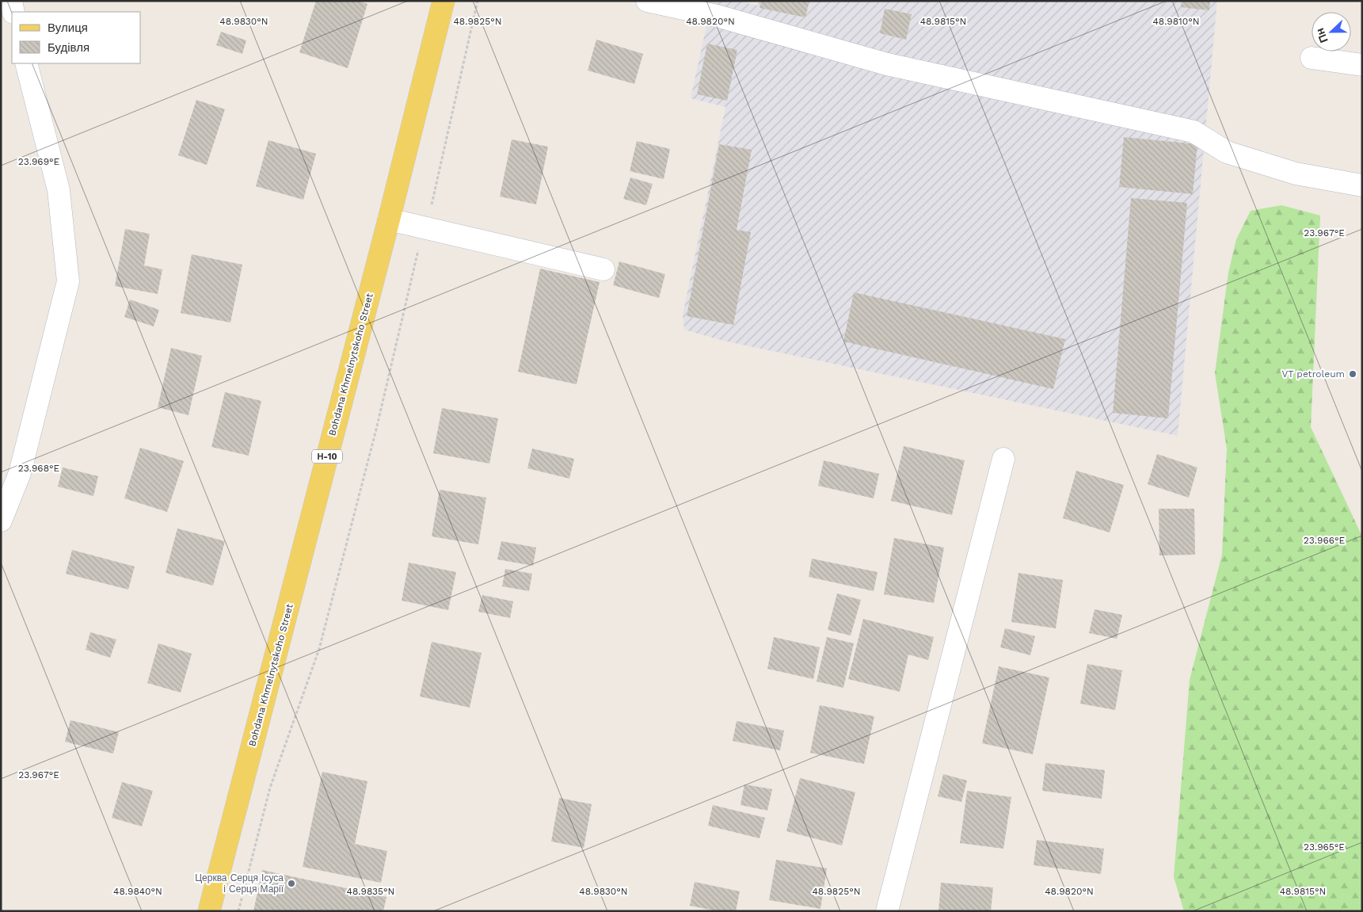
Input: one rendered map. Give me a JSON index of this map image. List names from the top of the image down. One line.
{"streets":{"main road":["Bohdana Khmelnytskoho Street","Н-10"]},"places":["VT petroleum","Церква Серця Ісуса і Серця Марії"],"legend":["Вулиця","Будівля"],"north":"left","coordinates":["48.9830°N","48.9825°N","48.9820°N","48.9815°N","48.9810°N","23.969°E","23.967°E","23.968°E","23.966°E","23.965°E","48.9840°N","48.9835°N"]}
